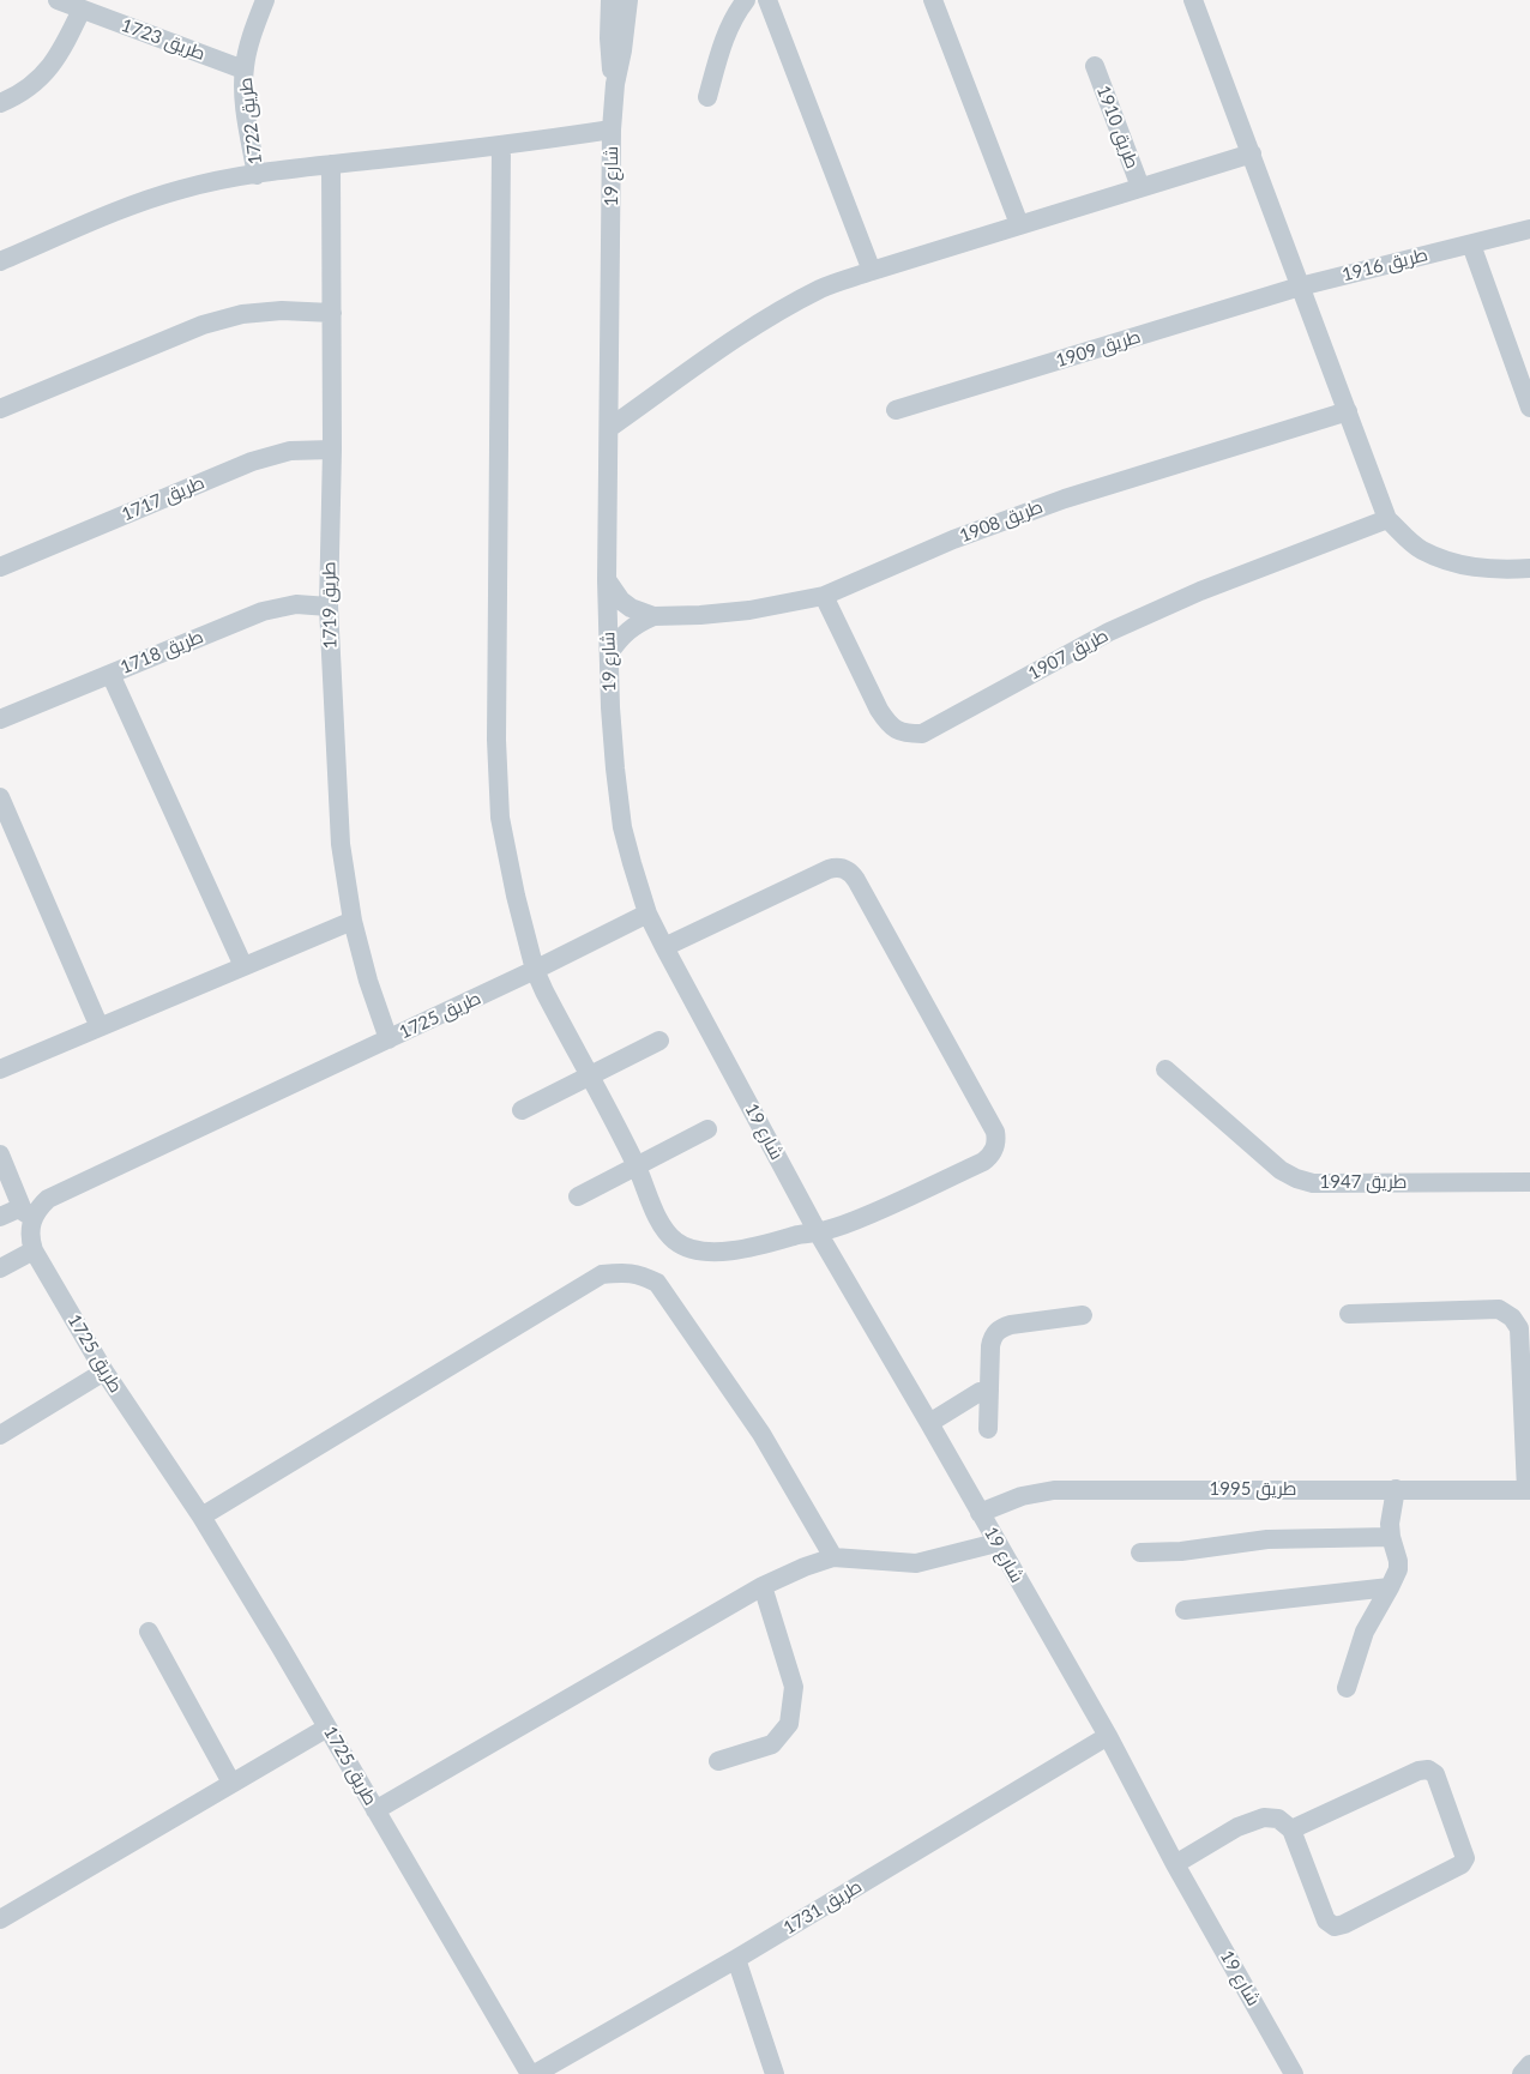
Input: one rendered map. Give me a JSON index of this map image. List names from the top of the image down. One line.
{"streets":{"street":["طريق 1723","طريق 1722","طريق 1910","شارع 19","طريق 1916","طريق 1909","طريق 1717","طريق 1908","طريق 1719","طريق 1718","طريق 1907","طريق 1725","طريق 1947","طريق 1995","طريق 1731"]},"crossings":[["طريق 1723","طريق 1722"],["شارع 19","طريق 1908"],["شارع 19","طريق 1725"],["شارع 19","طريق 1995"],["شارع 19","طريق 1731"],["طريق 1916","طريق 1909"],["طريق 1717","طريق 1719"],["طريق 1908","طريق 1907"],["طريق 1719","طريق 1718"],["طريق 1719","طريق 1725"],["طريق 1725","طريق 1731"]]}
